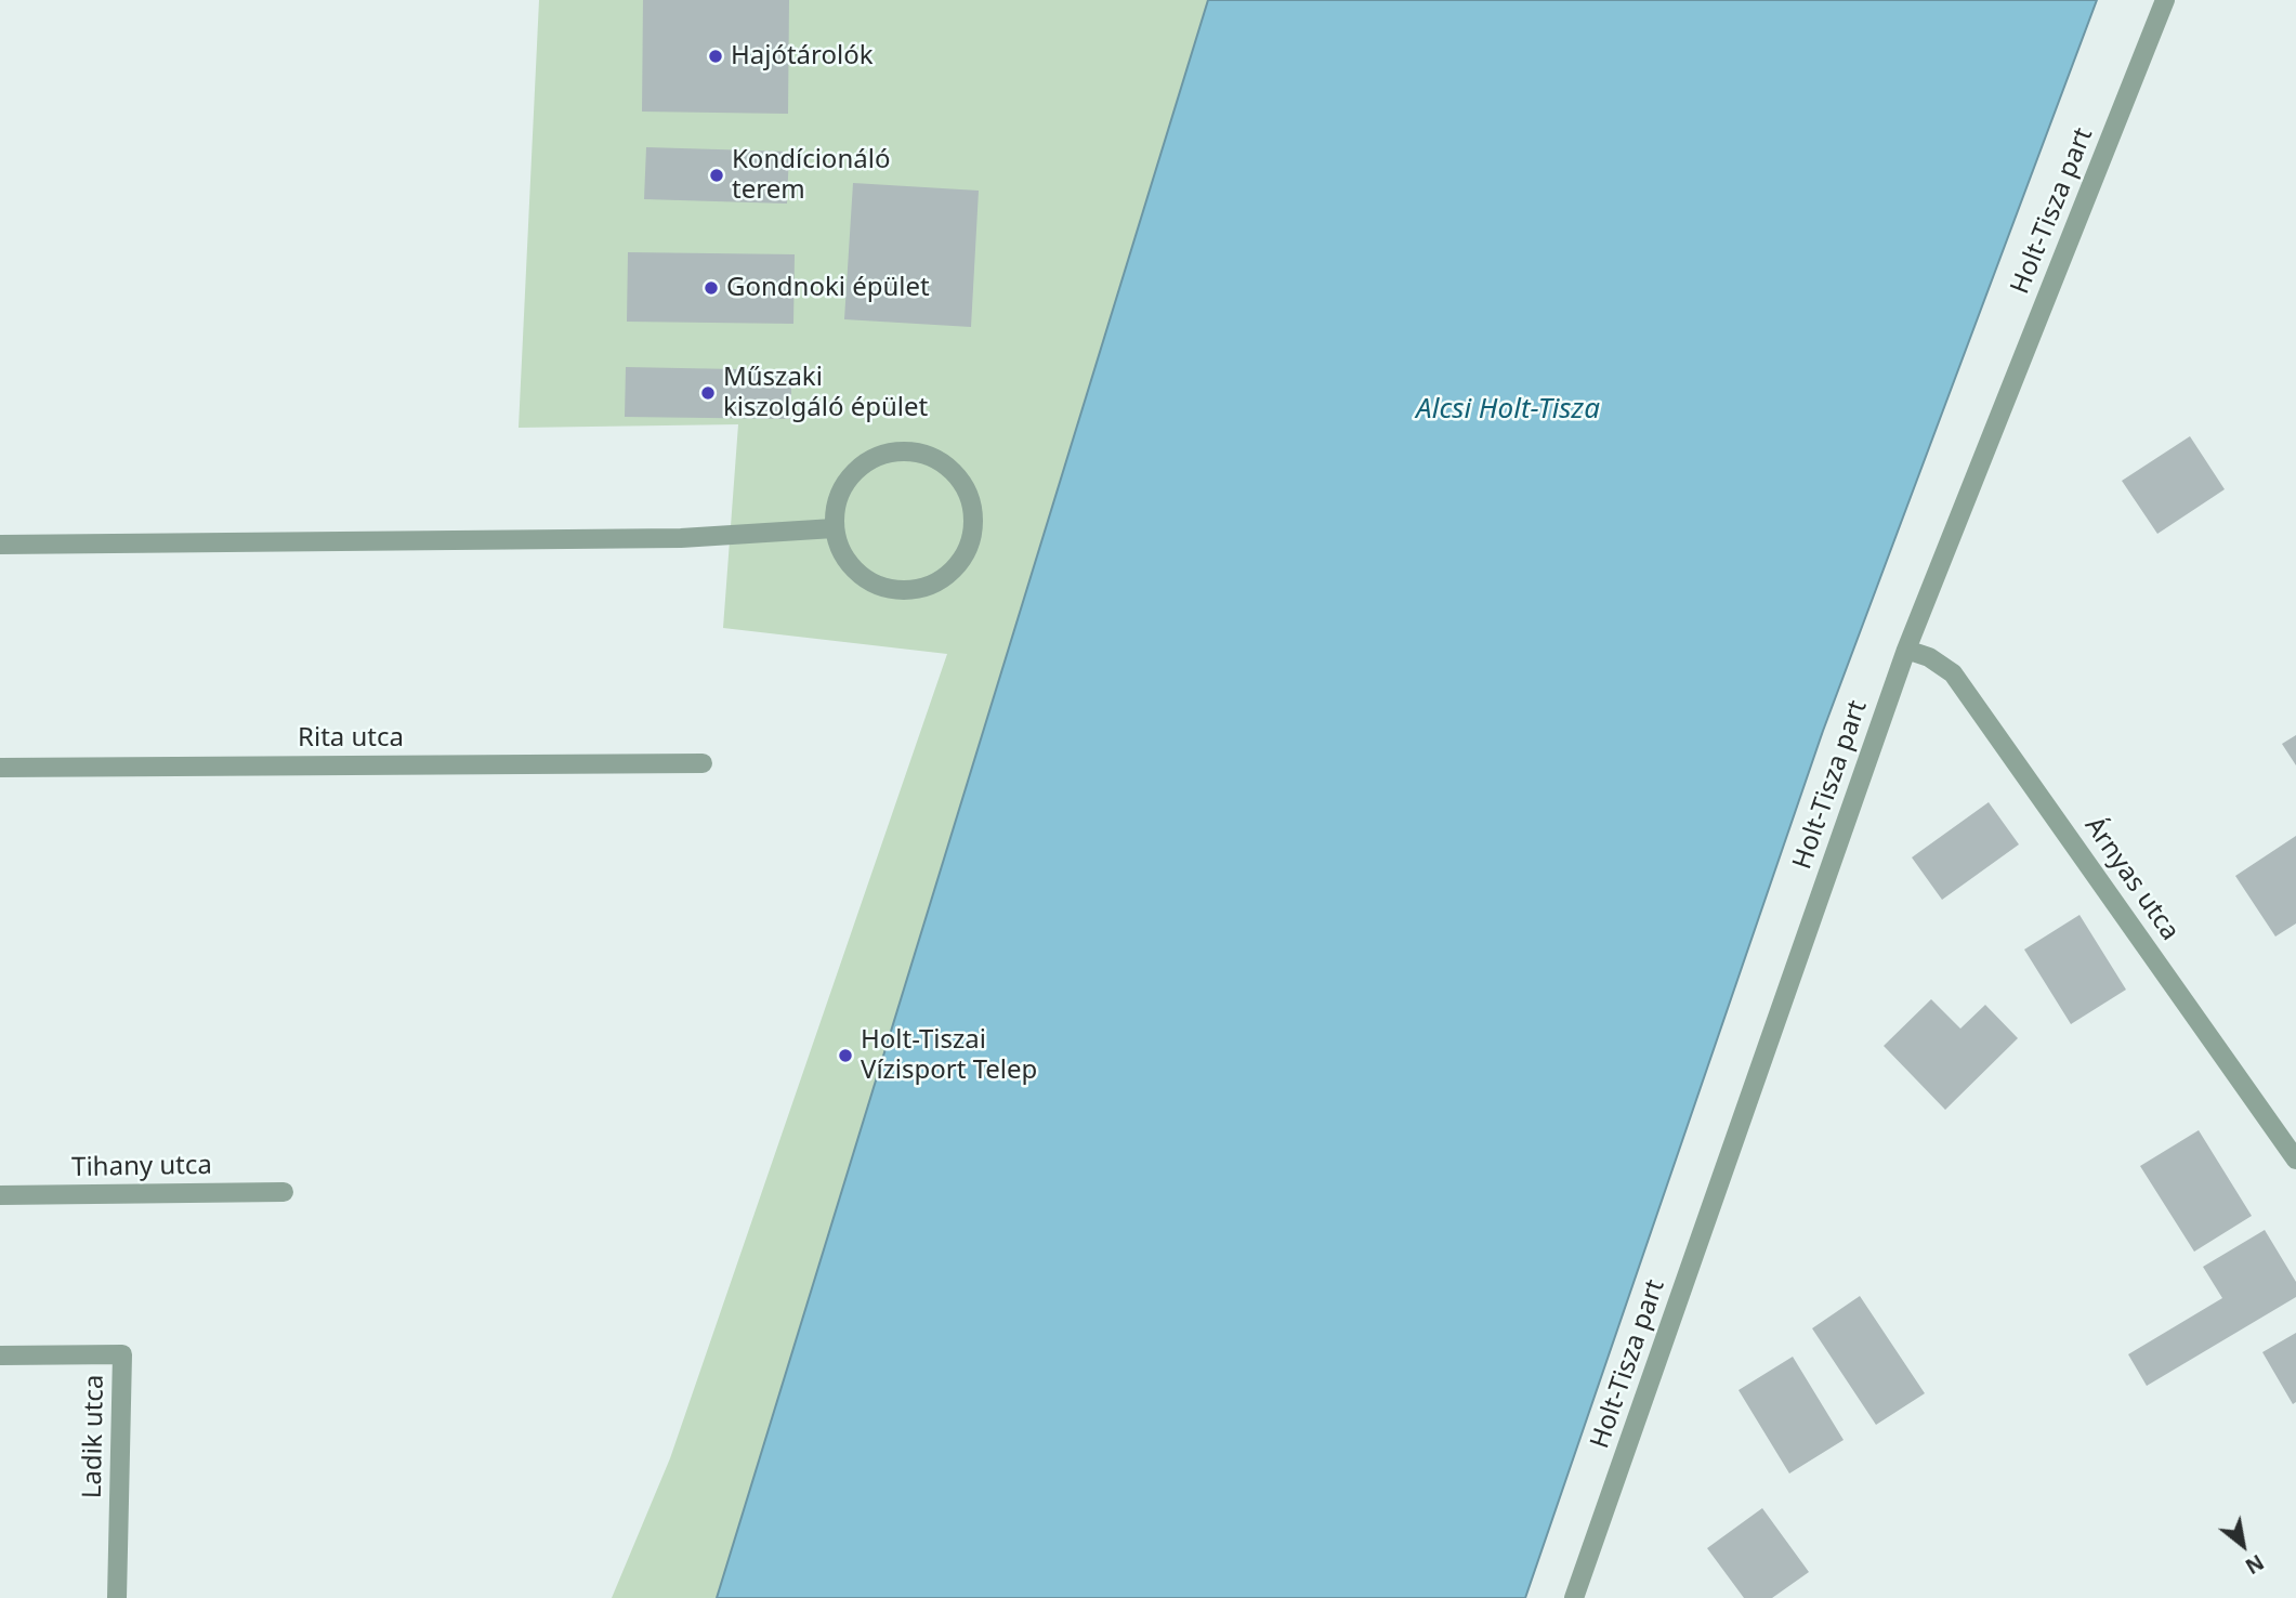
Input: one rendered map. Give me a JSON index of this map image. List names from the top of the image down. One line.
{"streets":{"street":["Holt-Tisza part","Rita utca","Árnyas utca","Tihany utca","Ladik utca"]},"crossings":[["Holt-Tisza part","Árnyas utca"]],"water":["Alcsi Holt-Tisza"],"places":["Hajótárolók","Kondícionáló terem","Gondnoki épület","Műszaki kiszolgáló épület","Holt-Tiszai Vízisport Telep"],"north":"bottom right"}
